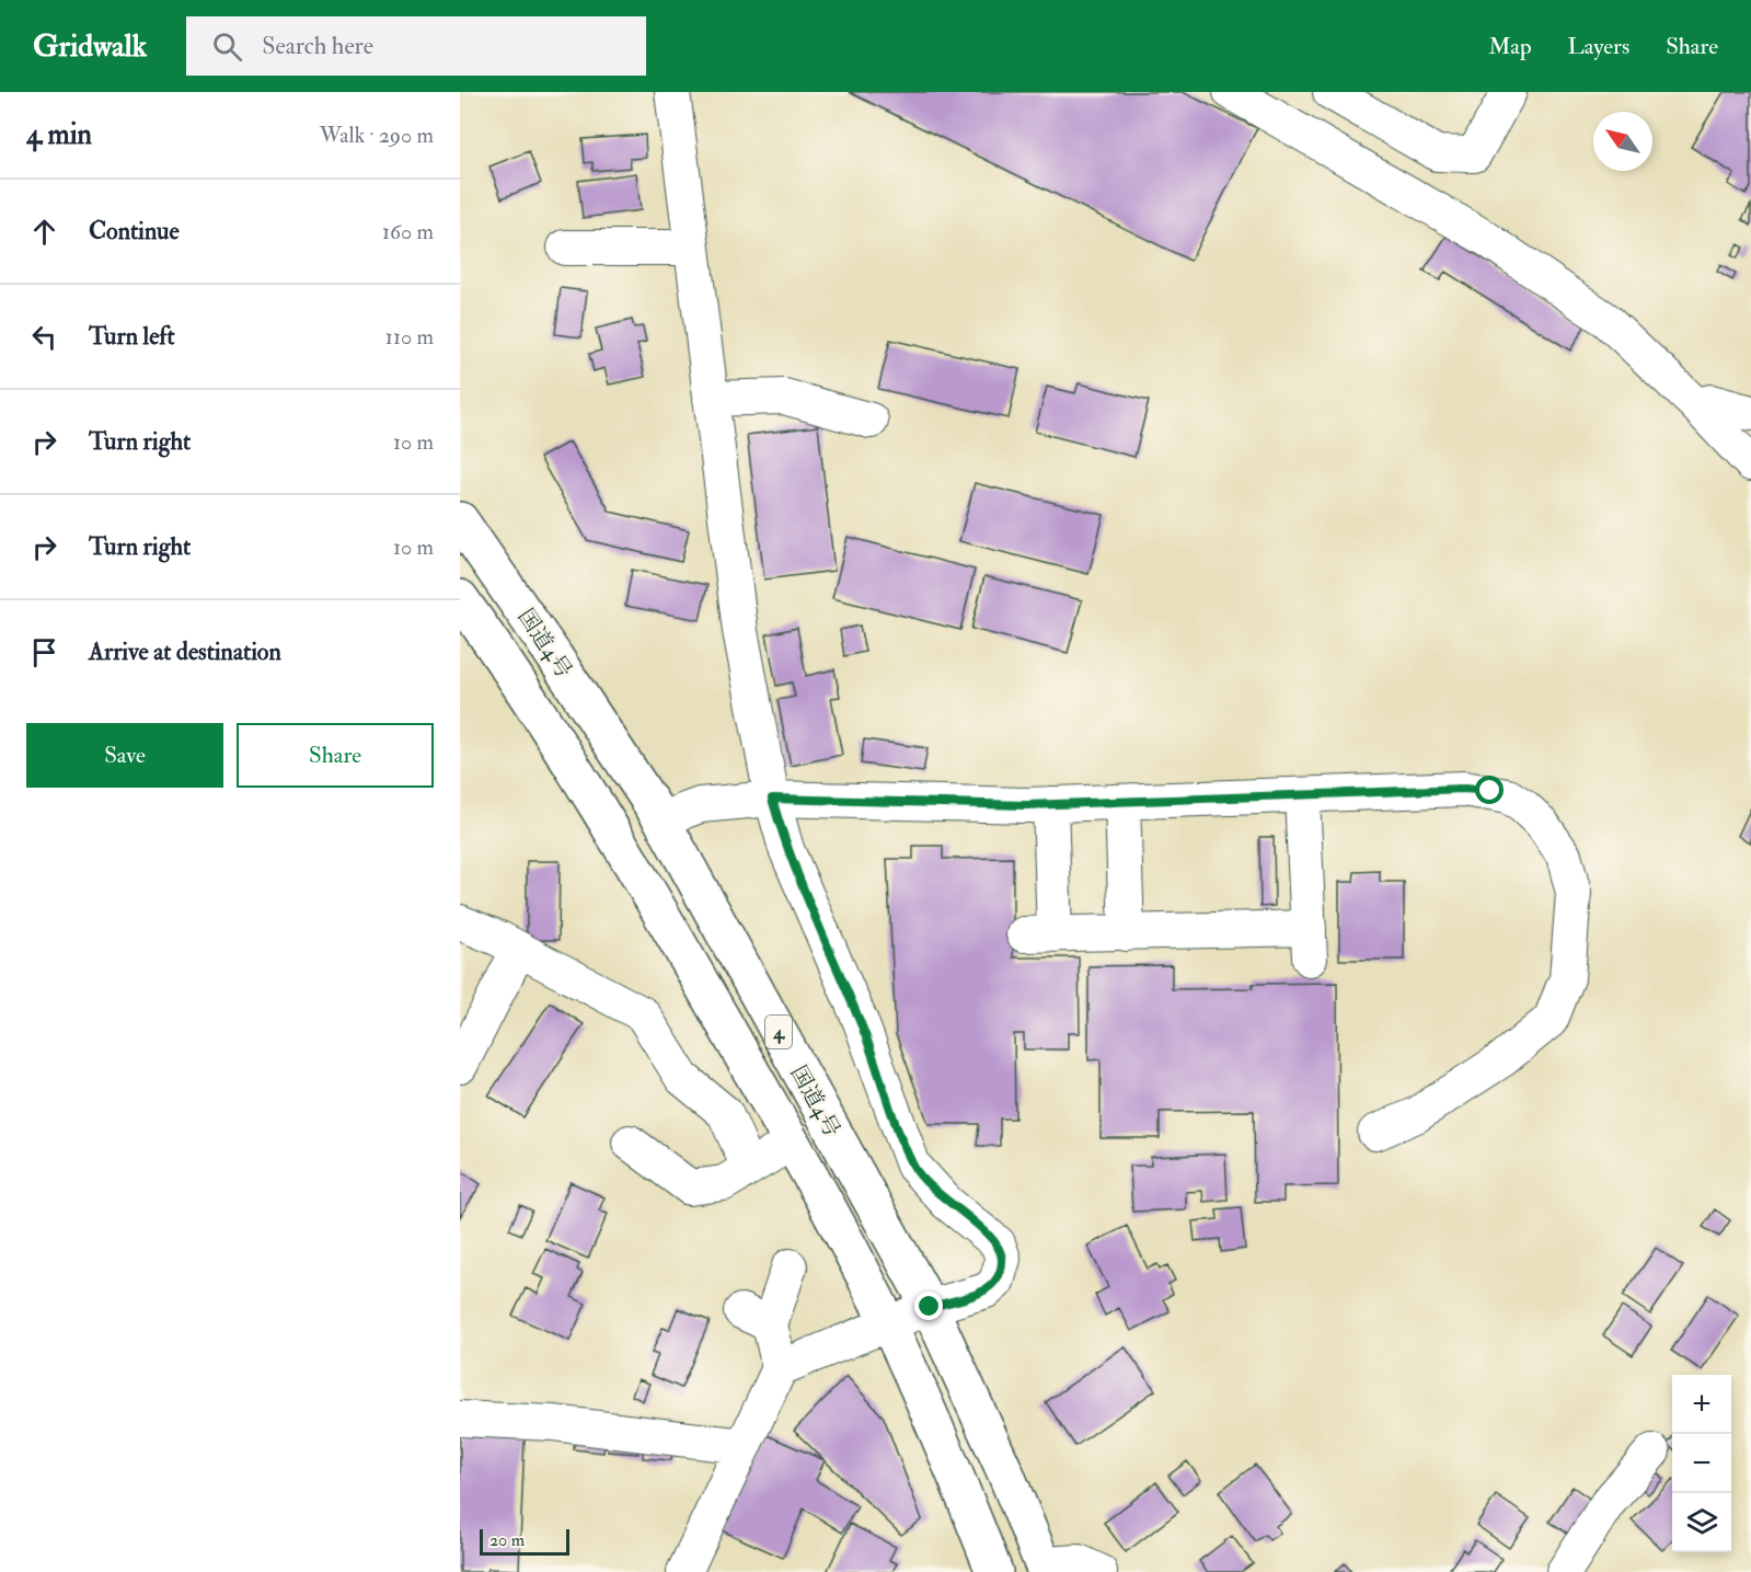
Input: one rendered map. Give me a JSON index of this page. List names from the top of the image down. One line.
{"streets":{"highway":["国道4号","4"]},"scale_bar":"20 m","north":"top left","page":{"header":"Gridwalk","search":"Search here","nav":["Map","Layers","Share"],"heading":["4 min","Walk · 290 m"],"list":[["Continue","160 m"],["Turn left","110 m"],["Turn right","10 m"],["Turn right","10 m"],"Arrive at destination"],"buttons":["Save","Share"],"map_buttons":["+","−"],"scale":"20 m"}}
